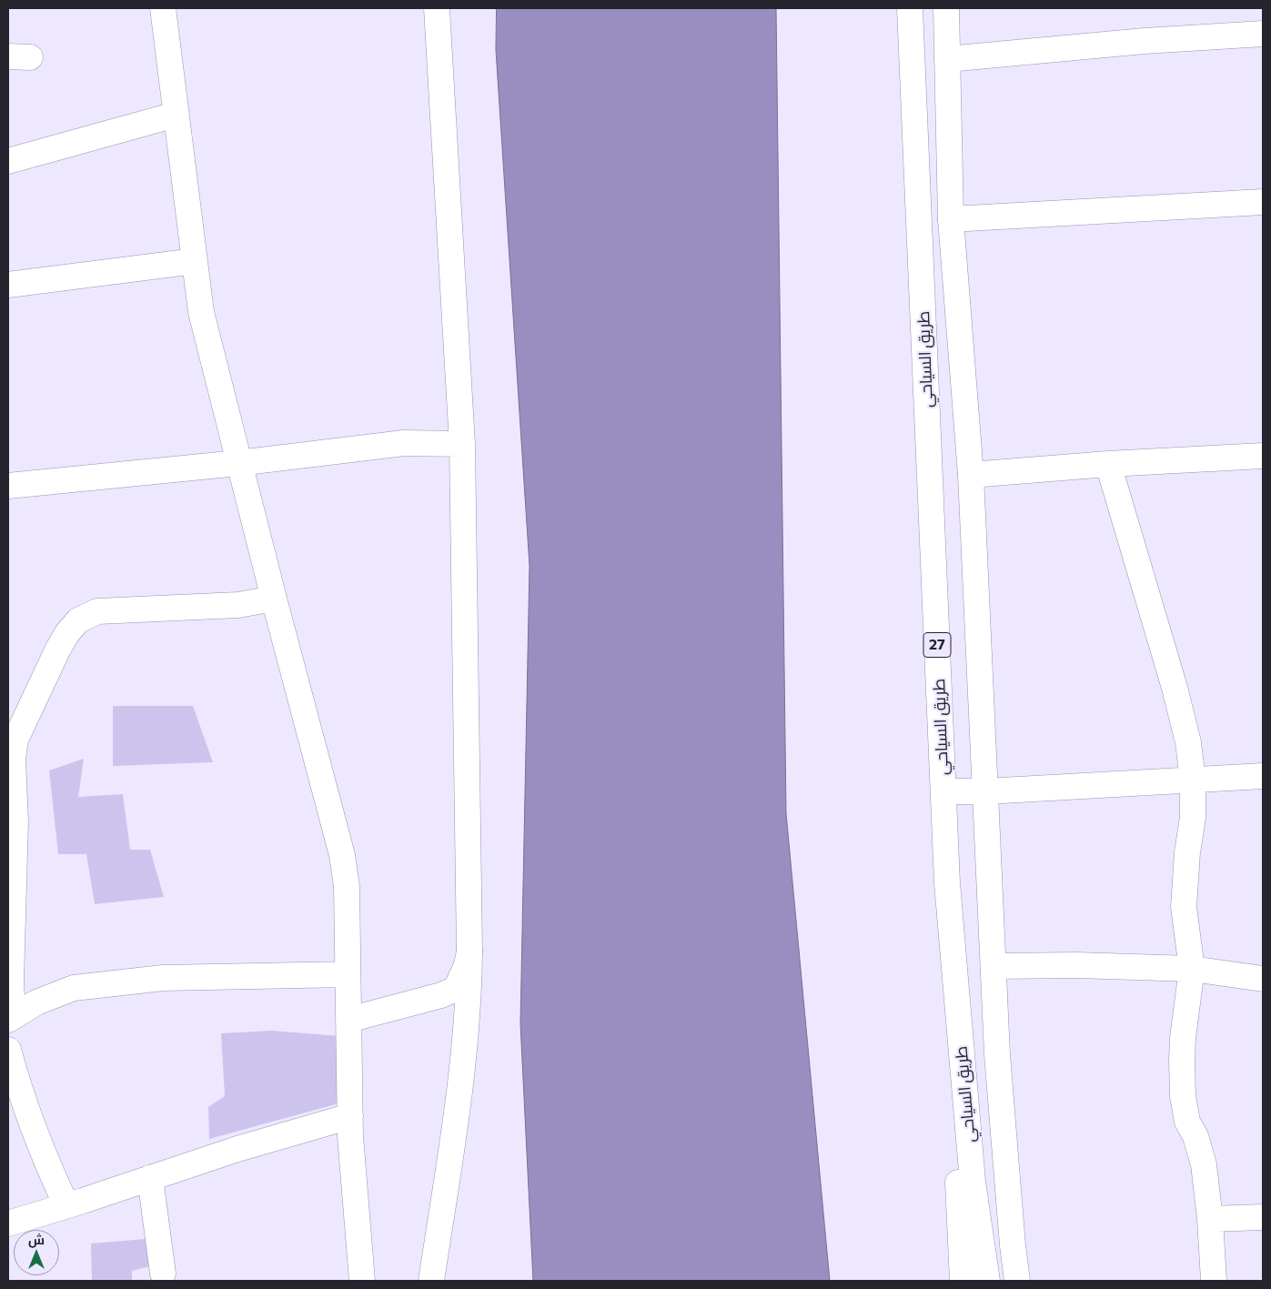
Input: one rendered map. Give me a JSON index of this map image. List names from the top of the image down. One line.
{"streets":{"street":["طريق السياحي","27"]},"north":"top"}
